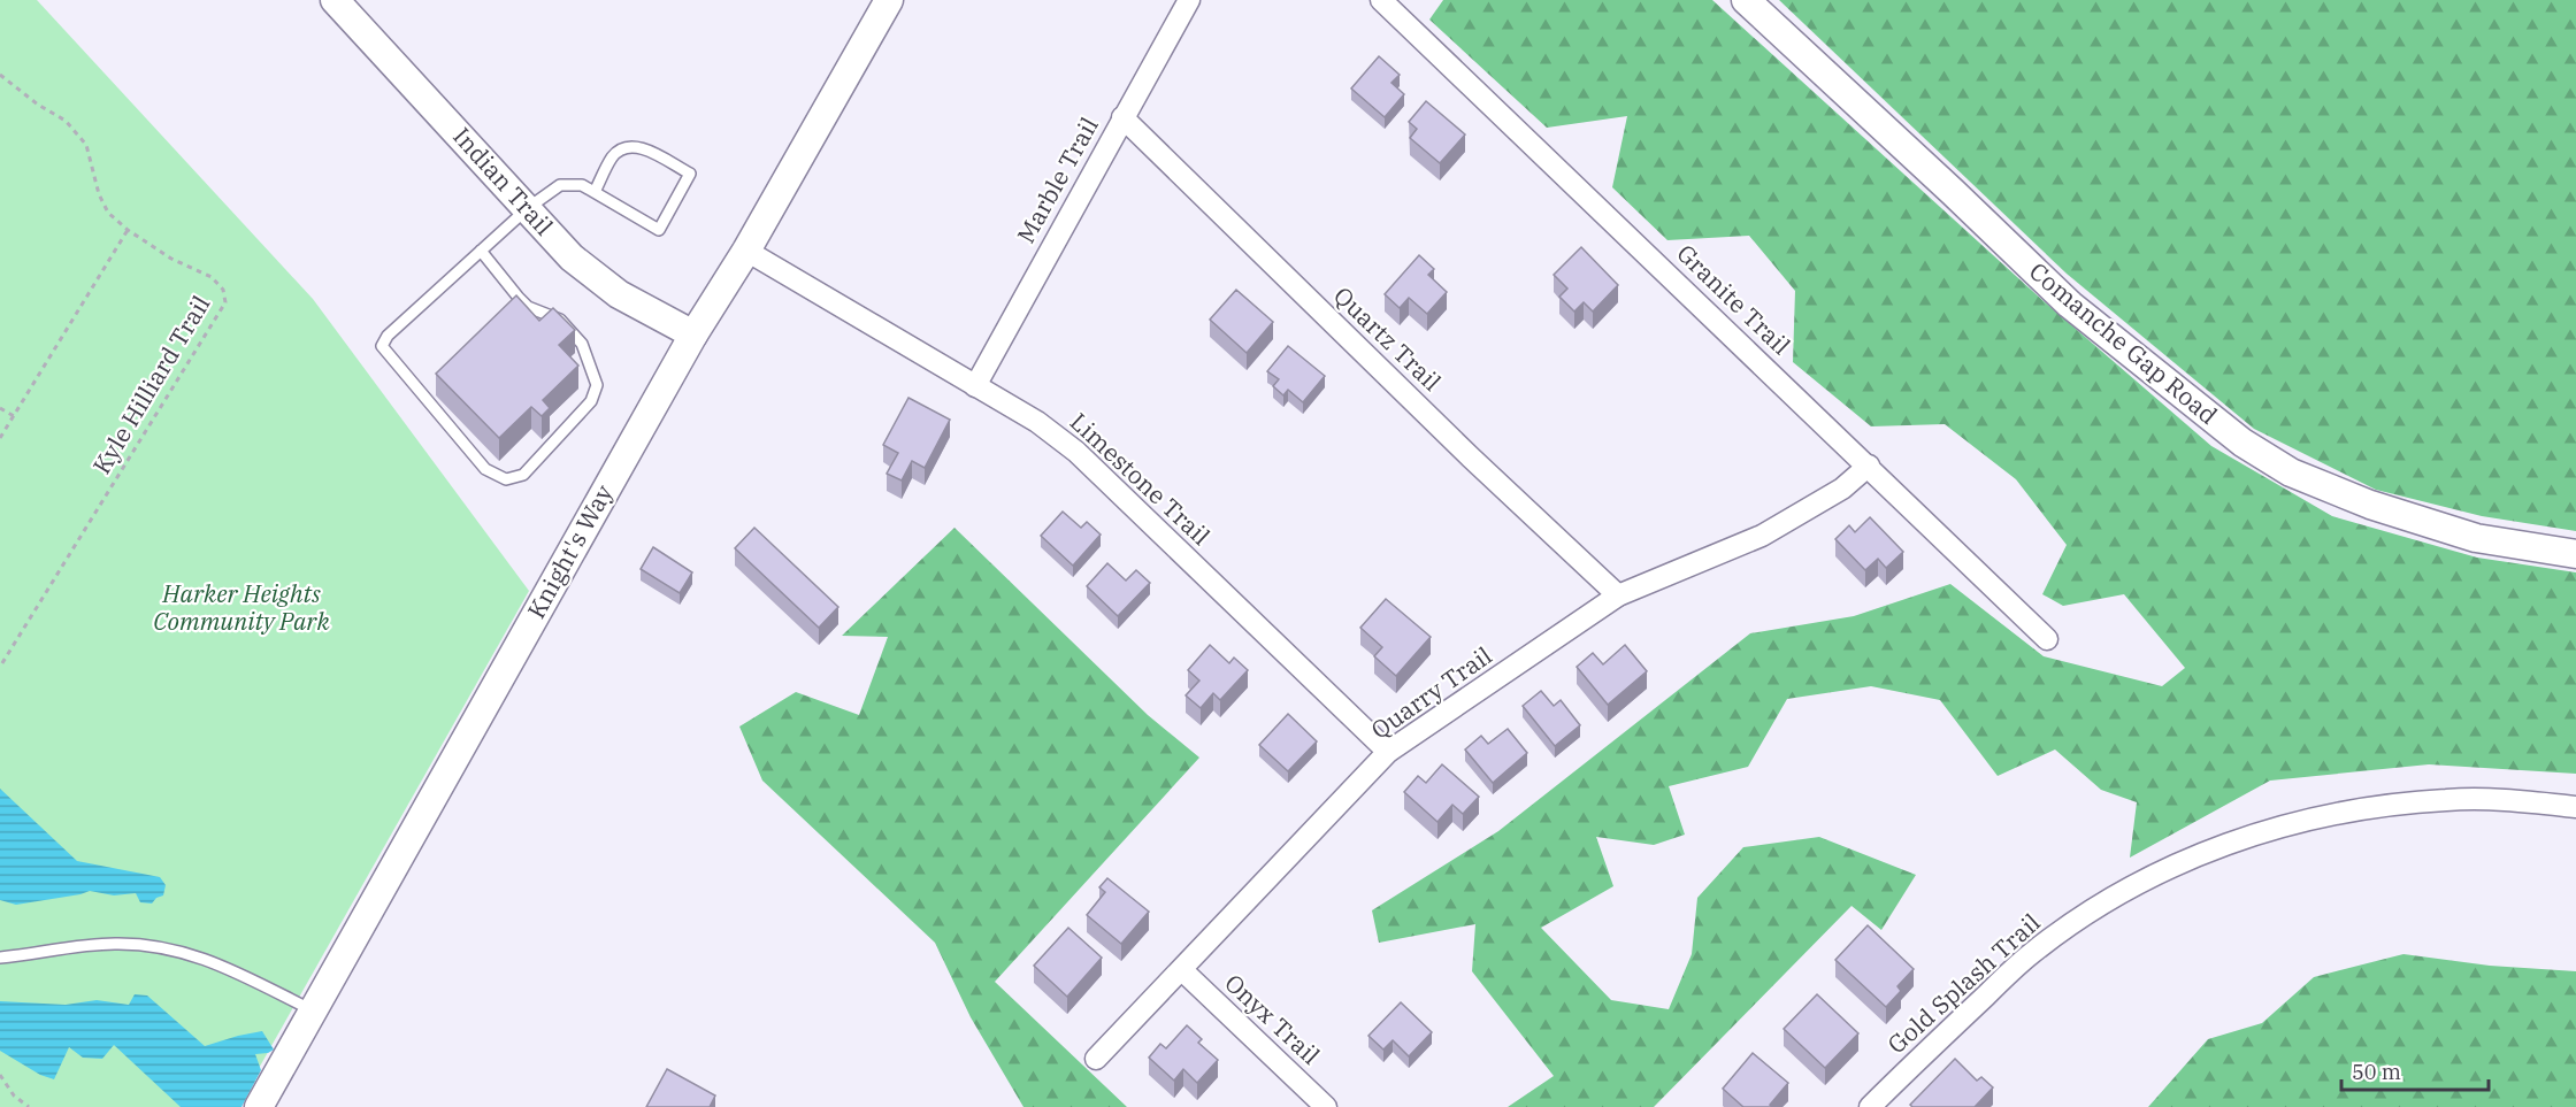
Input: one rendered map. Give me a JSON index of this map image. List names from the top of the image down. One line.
{"streets":{"street":["Marble Trail","Indian Trail","Granite Trail","Quartz Trail","Comanche Gap Road","Limestone Trail","Knight's Way","Quarry Trail","Gold Splash Trail","Onyx Trail"],"path":["Kyle Hilliard Trail"]},"crossings":[["Marble Trail","Quartz Trail"],["Marble Trail","Limestone Trail"],["Indian Trail","Knight's Way"],["Granite Trail","Quarry Trail"],["Quartz Trail","Quarry Trail"],["Limestone Trail","Knight's Way"],["Limestone Trail","Quarry Trail"],["Quarry Trail","Onyx Trail"]],"parks":["Harker Heights Community Park"],"scale_bar":"50 m"}
